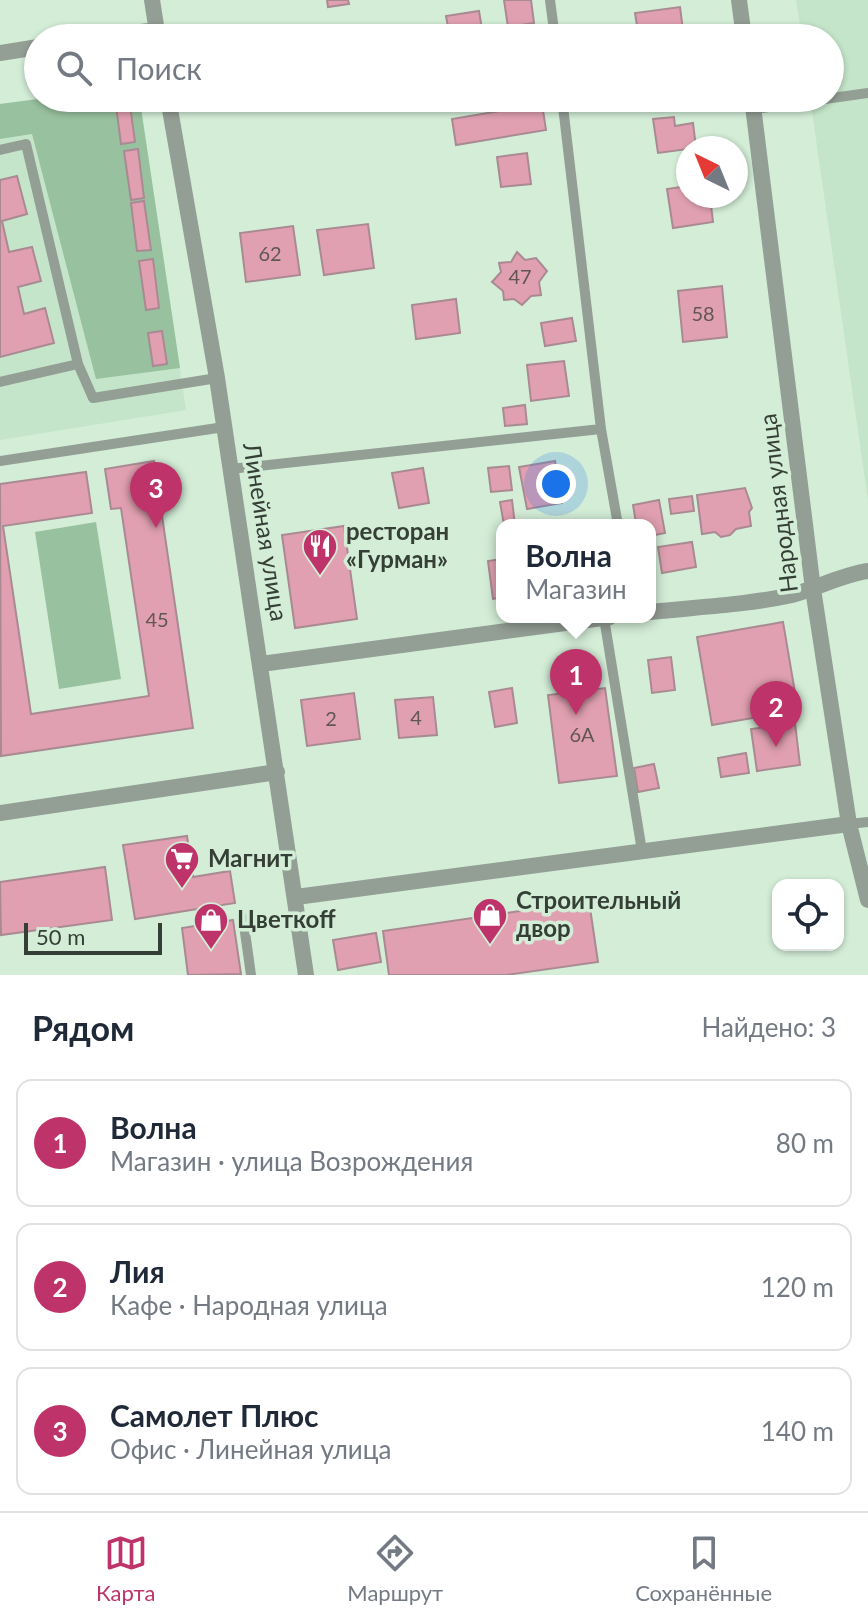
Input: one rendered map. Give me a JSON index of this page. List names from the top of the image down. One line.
{"streets":{"street":["Народная улица","Линейная улица"]},"places":{"restaurant":["ресторан «Гурман»"],"supermarket":["Магнит"],"shop":["Строительный двор","Цветкоff"]},"house_numbers":["62","47","58","45","4","2","6А"],"scale_bar":"50 m","north":"top left","page":{"search":"Поиск","pins":["3","1","2"],"popup":["Волна","Магазин"],"scale":"50 m","heading":["Рядом","Найдено: 3"],"list":[{"mark":"1","name":"Волна","note":"Магазин · улица Возрождения","value":"80 m"},{"mark":"2","name":"Лия","note":"Кафе · Народная улица","value":"120 m"},{"mark":"3","name":"Самолет Плюс","note":"Офис · Линейная улица","value":"140 m"}],"nav":["Карта","Маршрут","Сохранённые"]}}
